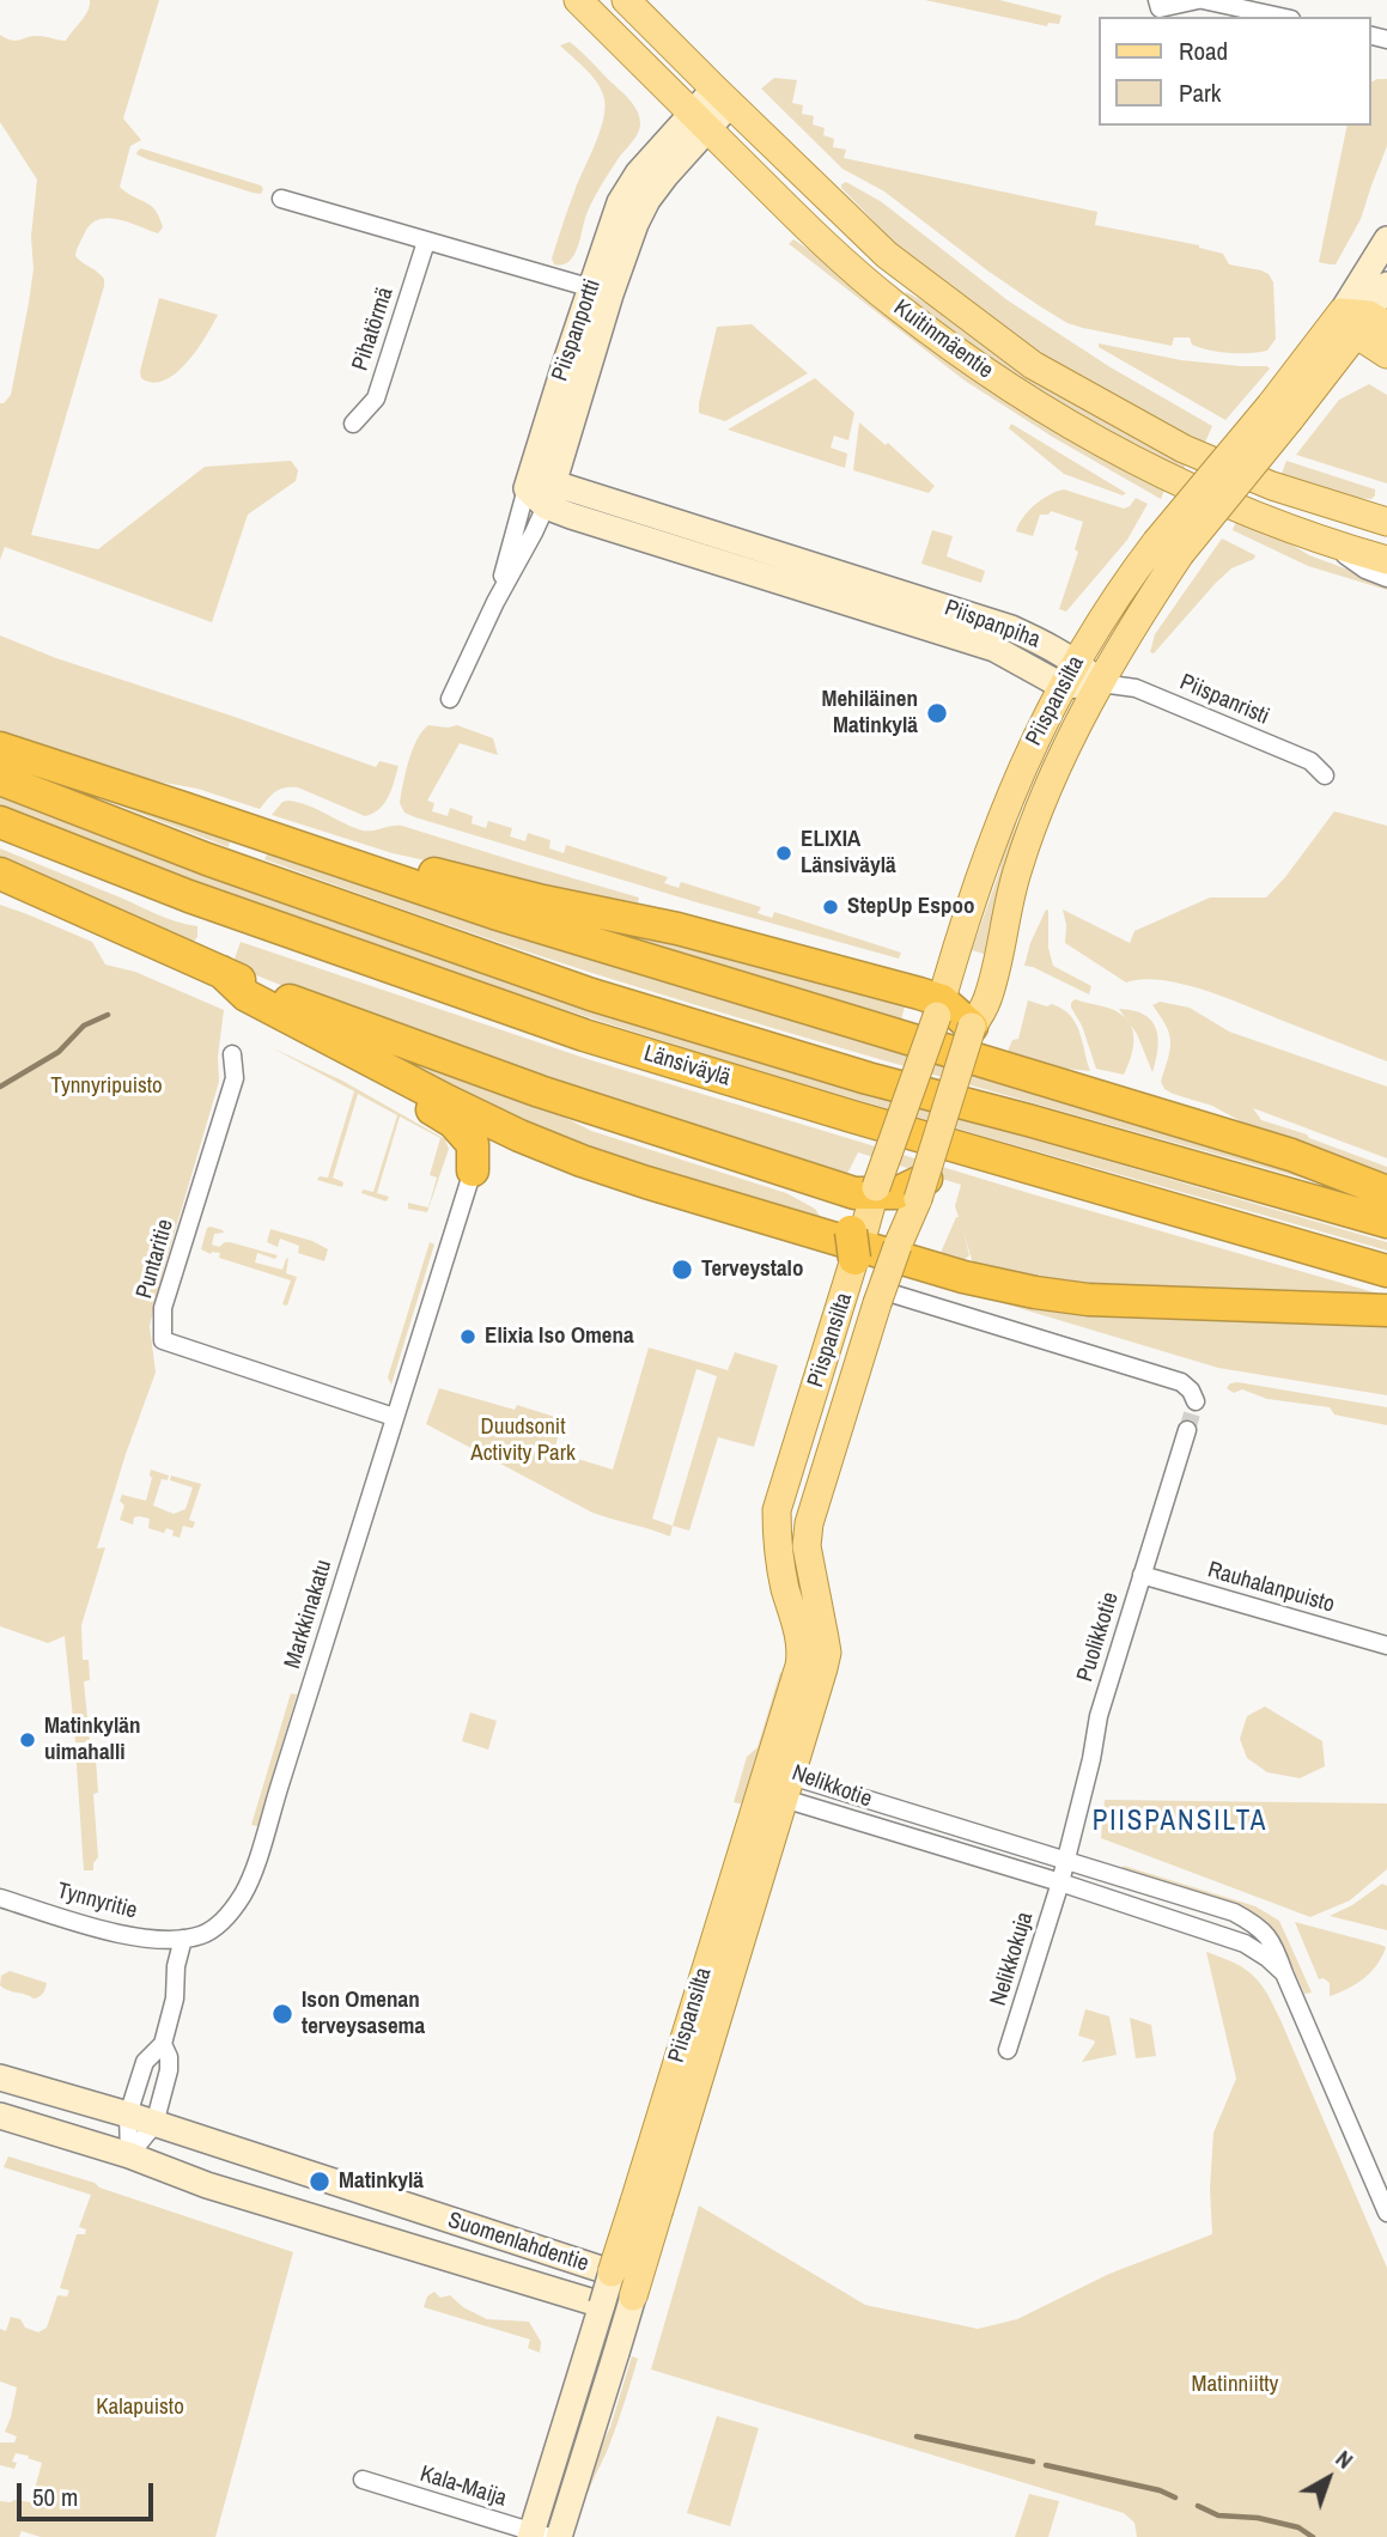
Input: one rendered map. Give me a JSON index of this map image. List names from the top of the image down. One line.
{"streets":{"highway":["Länsiväylä"],"main road":["Piispanportti","Kuitinmäentie","Piispanpiha","Piispansilta","Suomenlahdentie"],"street":["Pihatörmä","Piispanristi","Puntaritie","Rauhalanpuisto","Markkinakatu","Puolikkotie","Nelikkotie","Tynnyritie","Nelikkokuja","Kala-Maija"]},"crossings":[["Piispanportti","Kuitinmäentie"],["Piispanportti","Piispanpiha"],["Piispanpiha","Piispanristi"],["Piispanpiha","Piispansilta"],["Piispanristi","Piispansilta"],["Piispansilta","Nelikkotie"],["Piispansilta","Suomenlahdentie"],["Piispansilta","Kala-Maija"],["Puntaritie","Markkinakatu"],["Rauhalanpuisto","Puolikkotie"],["Markkinakatu","Tynnyritie"],["Puolikkotie","Nelikkotie"],["Puolikkotie","Nelikkokuja"],["Nelikkotie","Nelikkokuja"]],"districts":["PIISPANSILTA"],"parks":["Tynnyripuisto","Duudsonit Activity Park","Matinniitty","Kalapuisto"],"places":["Mehiläinen Matinkylä","ELIXIA Länsiväylä","StepUp Espoo","Terveystalo","Elixia Iso Omena","Matinkylän uimahalli","Ison Omenan terveysasema","Matinkylä"],"legend":["Road","Park"],"scale_bar":"50 m","north":"top right"}
